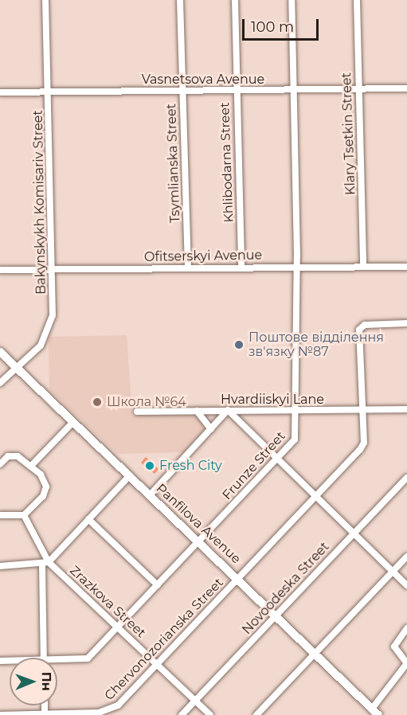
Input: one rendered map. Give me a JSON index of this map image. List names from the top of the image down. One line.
{"streets":{"main road":["Panfilova Avenue"],"street":["Vasnetsova Avenue","Klary Tsetkin Street","Khlibodarna Street","Tsymlianska Street","Bakynskykh Komisariv Street","Ofitserskyi Avenue","Hvardiiskyi Lane","Frunze Street","Novoodeska Street","Zrazkova Street","Chervonozorianska Street"]},"crossings":[["Vasnetsova Avenue","Klary Tsetkin Street"],["Vasnetsova Avenue","Khlibodarna Street"],["Vasnetsova Avenue","Tsymlianska Street"],["Vasnetsova Avenue","Bakynskykh Komisariv Street"],["Vasnetsova Avenue","Frunze Street"],["Klary Tsetkin Street","Ofitserskyi Avenue"],["Khlibodarna Street","Ofitserskyi Avenue"],["Tsymlianska Street","Ofitserskyi Avenue"],["Bakynskykh Komisariv Street","Ofitserskyi Avenue"],["Bakynskykh Komisariv Street","Panfilova Avenue"],["Ofitserskyi Avenue","Frunze Street"],["Hvardiiskyi Lane","Frunze Street"],["Hvardiiskyi Lane","Chervonozorianska Street"],["Frunze Street","Panfilova Avenue"],["Frunze Street","Zrazkova Street"],["Panfilova Avenue","Novoodeska Street"],["Panfilova Avenue","Chervonozorianska Street"],["Novoodeska Street","Zrazkova Street"],["Zrazkova Street","Chervonozorianska Street"]],"places":["Поштове відділення зв'язку №87","Школа №64","Fresh City"],"scale_bar":"100 m","north":"right"}
